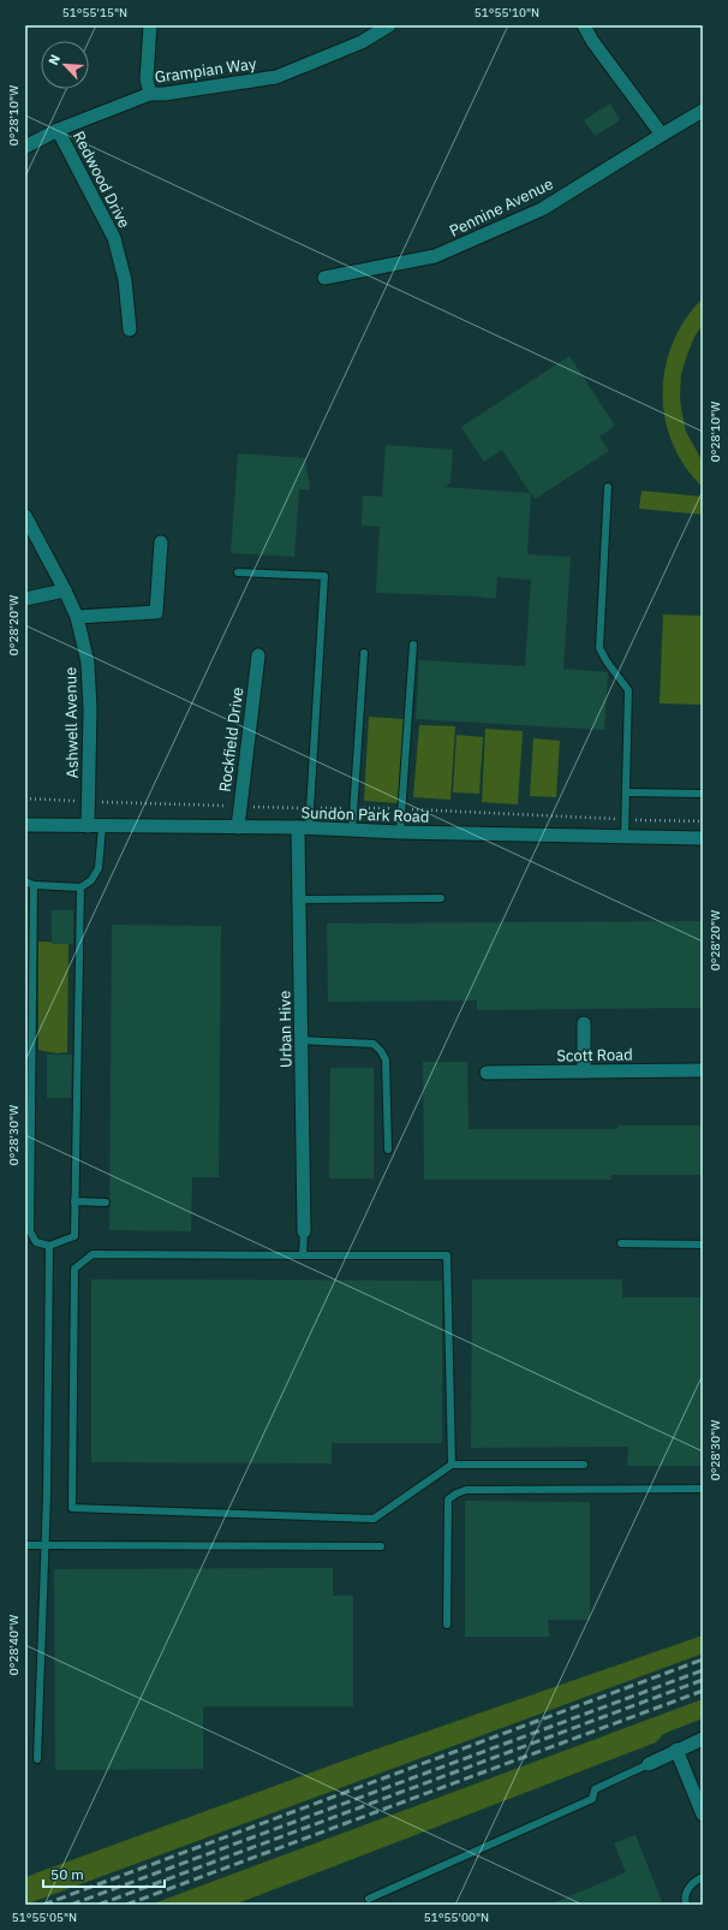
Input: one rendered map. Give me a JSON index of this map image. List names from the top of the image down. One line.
{"streets":{"street":["Grampian Way","Redwood Drive","Pennine Avenue","Ashwell Avenue","Rockfield Drive","Sundon Park Road","Urban Hive","Scott Road"]},"crossings":[["Grampian Way","Redwood Drive"],["Ashwell Avenue","Sundon Park Road"],["Rockfield Drive","Sundon Park Road"],["Sundon Park Road","Urban Hive"]],"scale_bar":"50 m","north":"top left","coordinates":["51°55'15\"N","51°55'10\"N","0°28'10\"W","0°28'20\"W","0°28'30\"W","0°28'40\"W","51°55'05\"N","51°55'00\"N"]}
